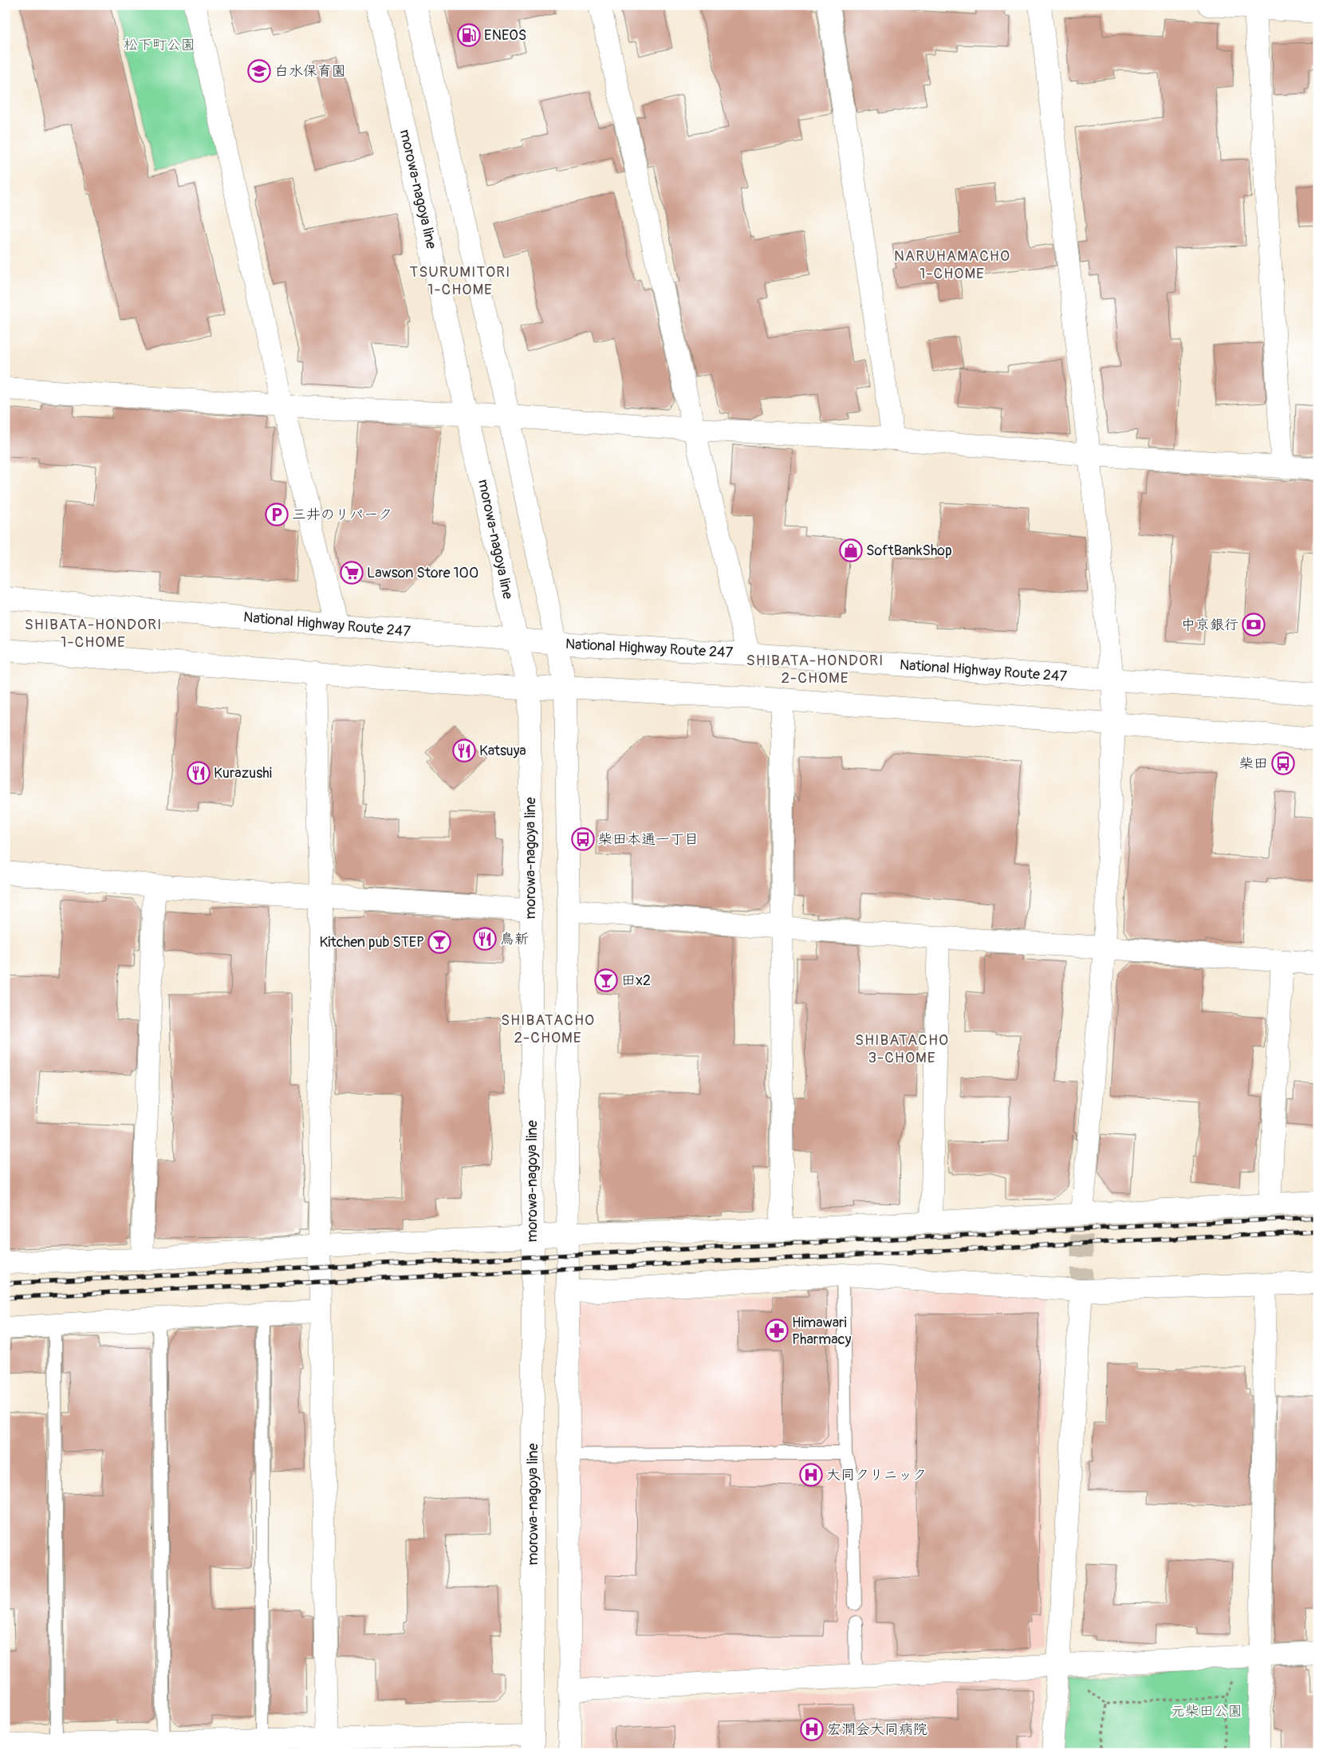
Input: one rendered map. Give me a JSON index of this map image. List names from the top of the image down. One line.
{"streets":{"main road":["morowa-nagoya line","National Highway Route 247"]},"crossings":[["morowa-nagoya line","National Highway Route 247"]],"districts":["NARUHAMACHO 1-CHOME","TSURUMITORI 1-CHOME","SHIBATA-HONDORI 1-CHOME","SHIBATA-HONDORI 2-CHOME","SHIBATACHO 2-CHOME","SHIBATACHO 3-CHOME"],"parks":["松下町公園","元柴田公園"],"places":{"fuel station":["ENEOS"],"school or university":["白水保育園"],"parking":["三井のリパーク"],"shop":["SoftBankShop"],"supermarket":["Lawson Store 100"],"bank":["中京銀行"],"restaurant":["Katsuya","Kurazushi","鳥新"],"bus stop":["柴田","柴田本通一丁目"],"bar":["Kitchen pub STEP","田x2"],"pharmacy":["Himawari Pharmacy"],"hospital":["大同クリニック","宏潤会大同病院"]}}
